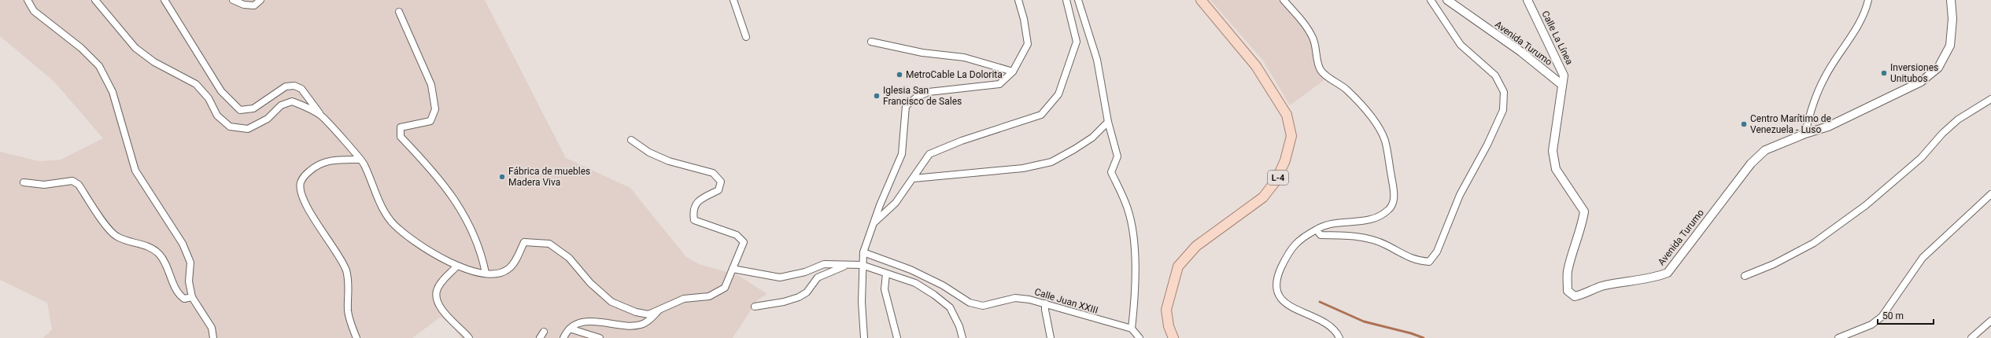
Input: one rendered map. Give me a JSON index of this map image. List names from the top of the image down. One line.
{"streets":{"main road":["L-4"],"street":["Calle La Línea","Avenida Turumo","Calle Juan XXIII"]},"crossings":[["Calle La Línea","Avenida Turumo"]],"places":["Inversiones Unitubos","MetroCable La Dolorita","Iglesia San Francisco de Sales","Centro Marítimo de Venezuela - Luso","Fábrica de muebles Madera Viva"],"scale_bar":"50 m"}
